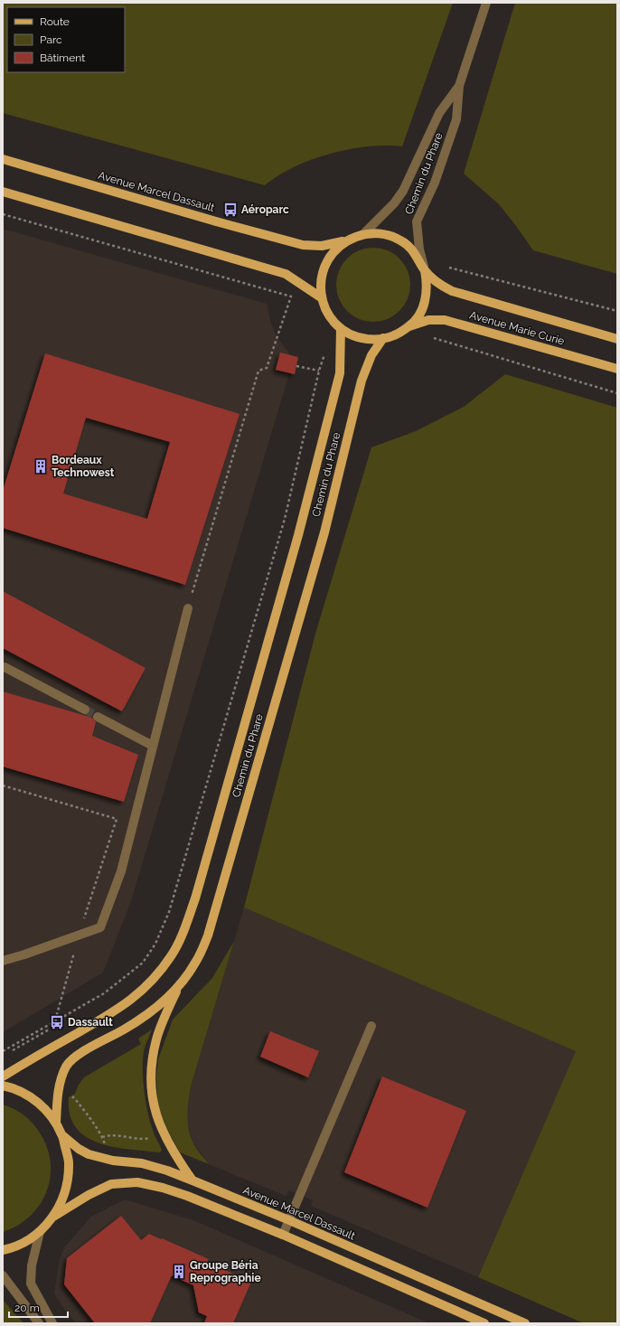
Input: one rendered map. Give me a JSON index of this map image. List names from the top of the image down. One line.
{"streets":{"main road":["Chemin du Phare","Avenue Marcel Dassault","Avenue Marie Curie"]},"crossings":[["Chemin du Phare","Avenue Marcel Dassault"],["Chemin du Phare","Avenue Marie Curie"],["Avenue Marcel Dassault","Avenue Marie Curie"]],"places":{"bus stop":["Aéroparc","Dassault"],"building":["Bordeaux Technowest","Groupe Béria Reprographie"]},"legend":["Route","Parc","Bâtiment"],"scale_bar":"20 m"}
